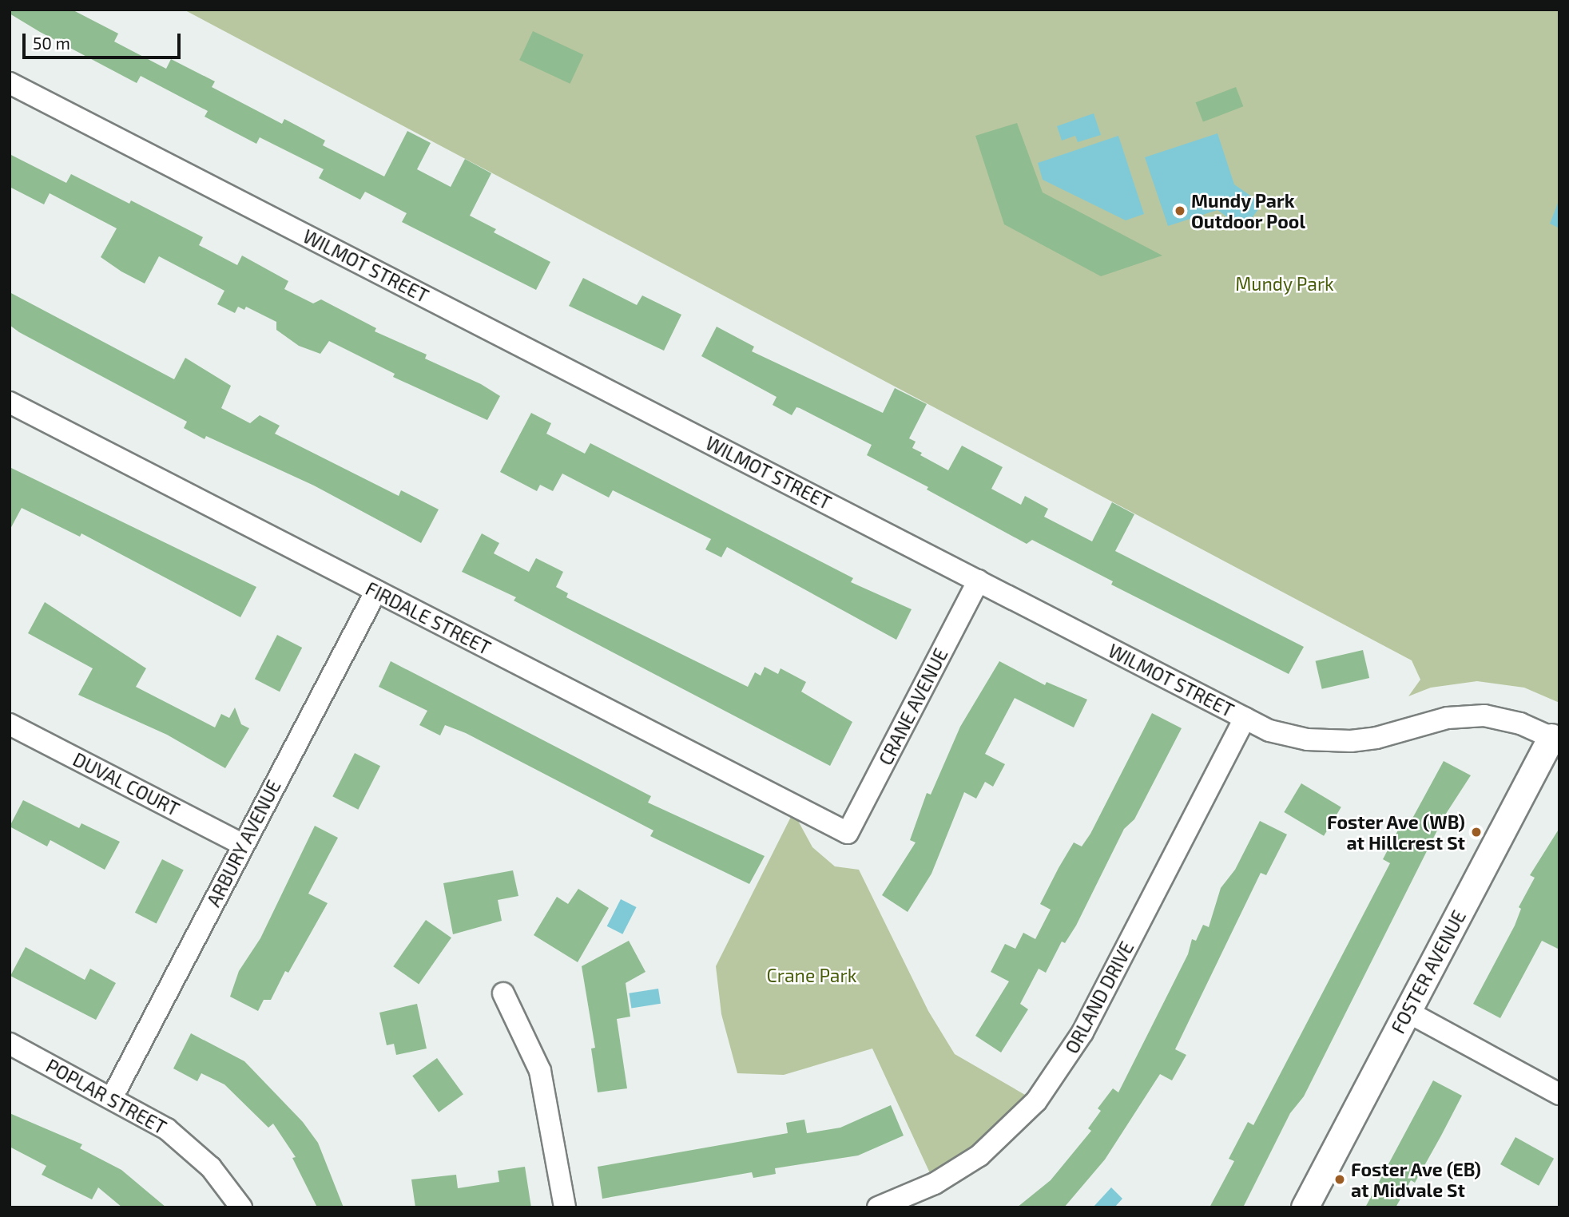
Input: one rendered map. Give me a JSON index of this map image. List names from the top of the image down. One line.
{"streets":{"street":["WILMOT STREET","FIRDALE STREET","CRANE AVENUE","DUVAL COURT","ARBURY AVENUE","FOSTER AVENUE","ORLAND DRIVE","POPLAR STREET"]},"crossings":[["WILMOT STREET","CRANE AVENUE"],["WILMOT STREET","FOSTER AVENUE"],["WILMOT STREET","ORLAND DRIVE"],["FIRDALE STREET","CRANE AVENUE"],["FIRDALE STREET","ARBURY AVENUE"],["DUVAL COURT","ARBURY AVENUE"],["ARBURY AVENUE","POPLAR STREET"]],"parks":["Mundy Park","Crane Park"],"places":["Mundy Park Outdoor Pool","Foster Ave (WB) at Hillcrest St","Foster Ave (EB) at Midvale St"],"scale_bar":"50 m"}
